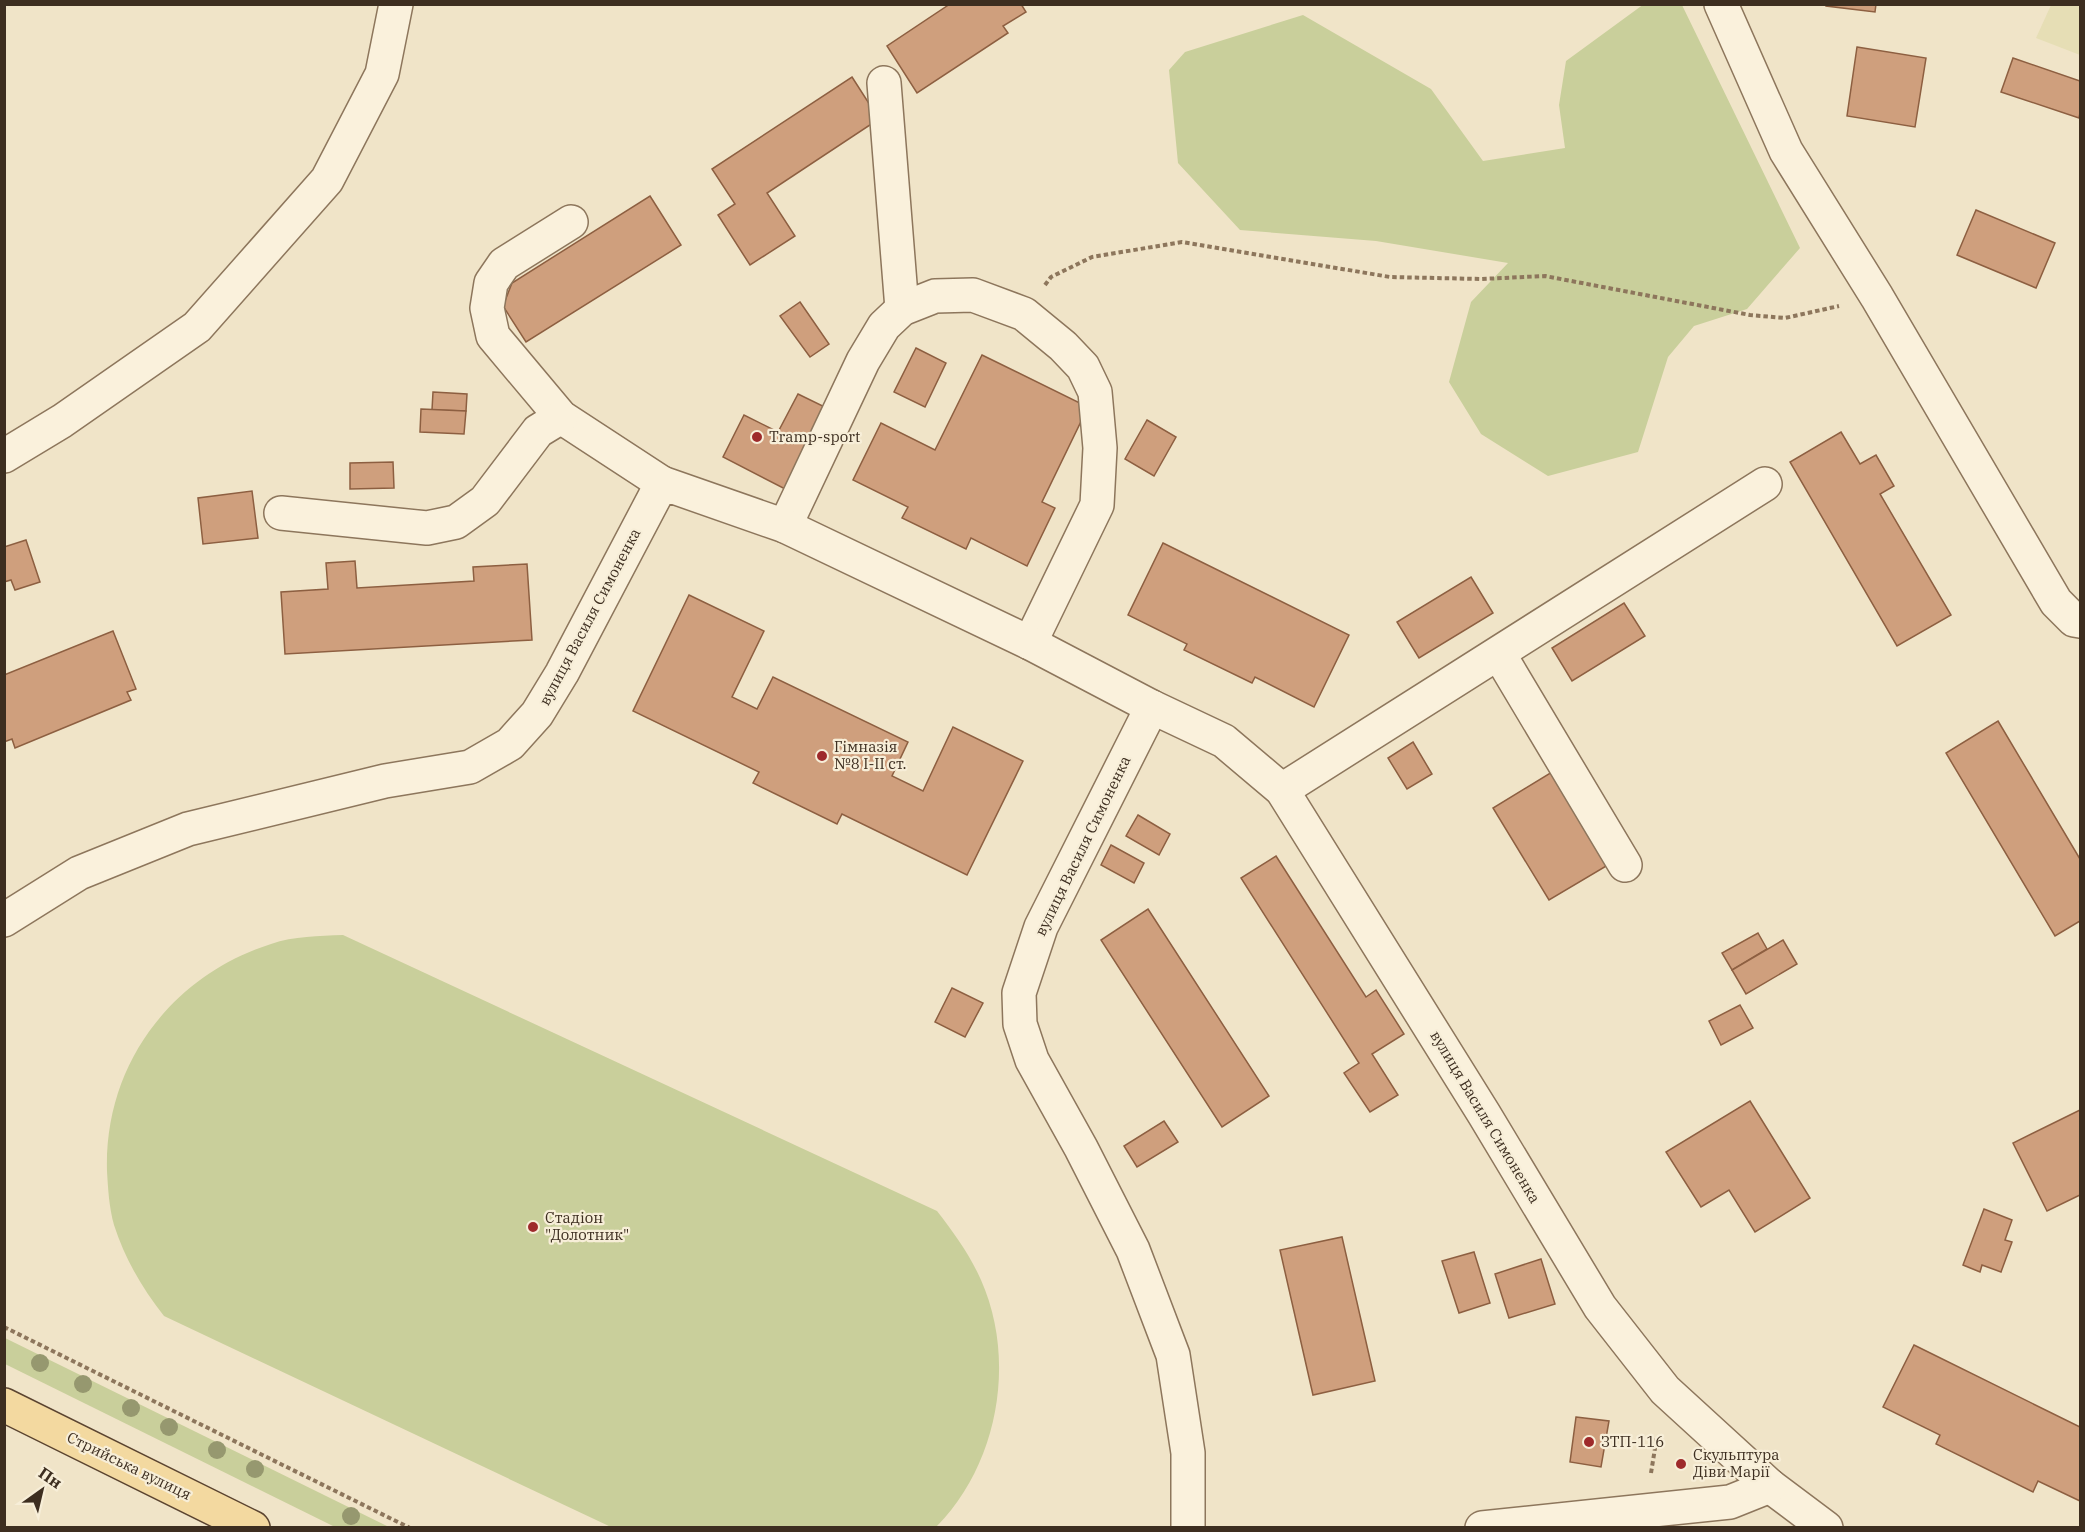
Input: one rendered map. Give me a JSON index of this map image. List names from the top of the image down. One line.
{"streets":{"main road":["Стрийська вулиця"],"street":["вулиця Василя Симоненка"]},"places":["Tramp-sport","Гімназія №8 I-II ст.","Стадіон \"Долотник\"","ЗТП-116","Скульптура Діви Марії"],"north":"top right"}
